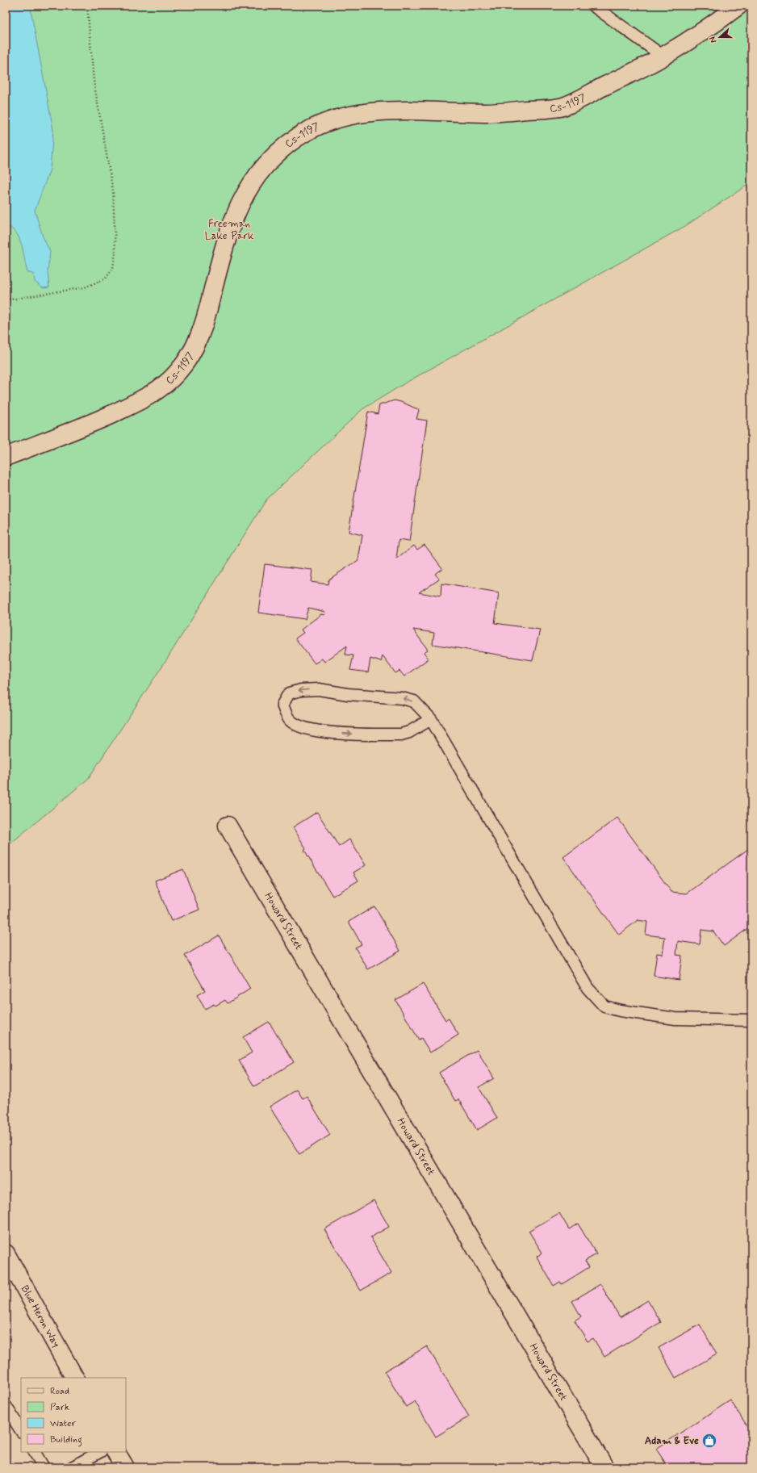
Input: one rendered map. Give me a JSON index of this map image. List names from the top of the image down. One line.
{"streets":{"street":["Cs-1197","Howard Street","Blue Heron Way"]},"parks":["Freeman Lake Park"],"places":{"shop":["Adam & Eve"]},"legend":["Road","Park","Water","Building"],"north":"left"}
